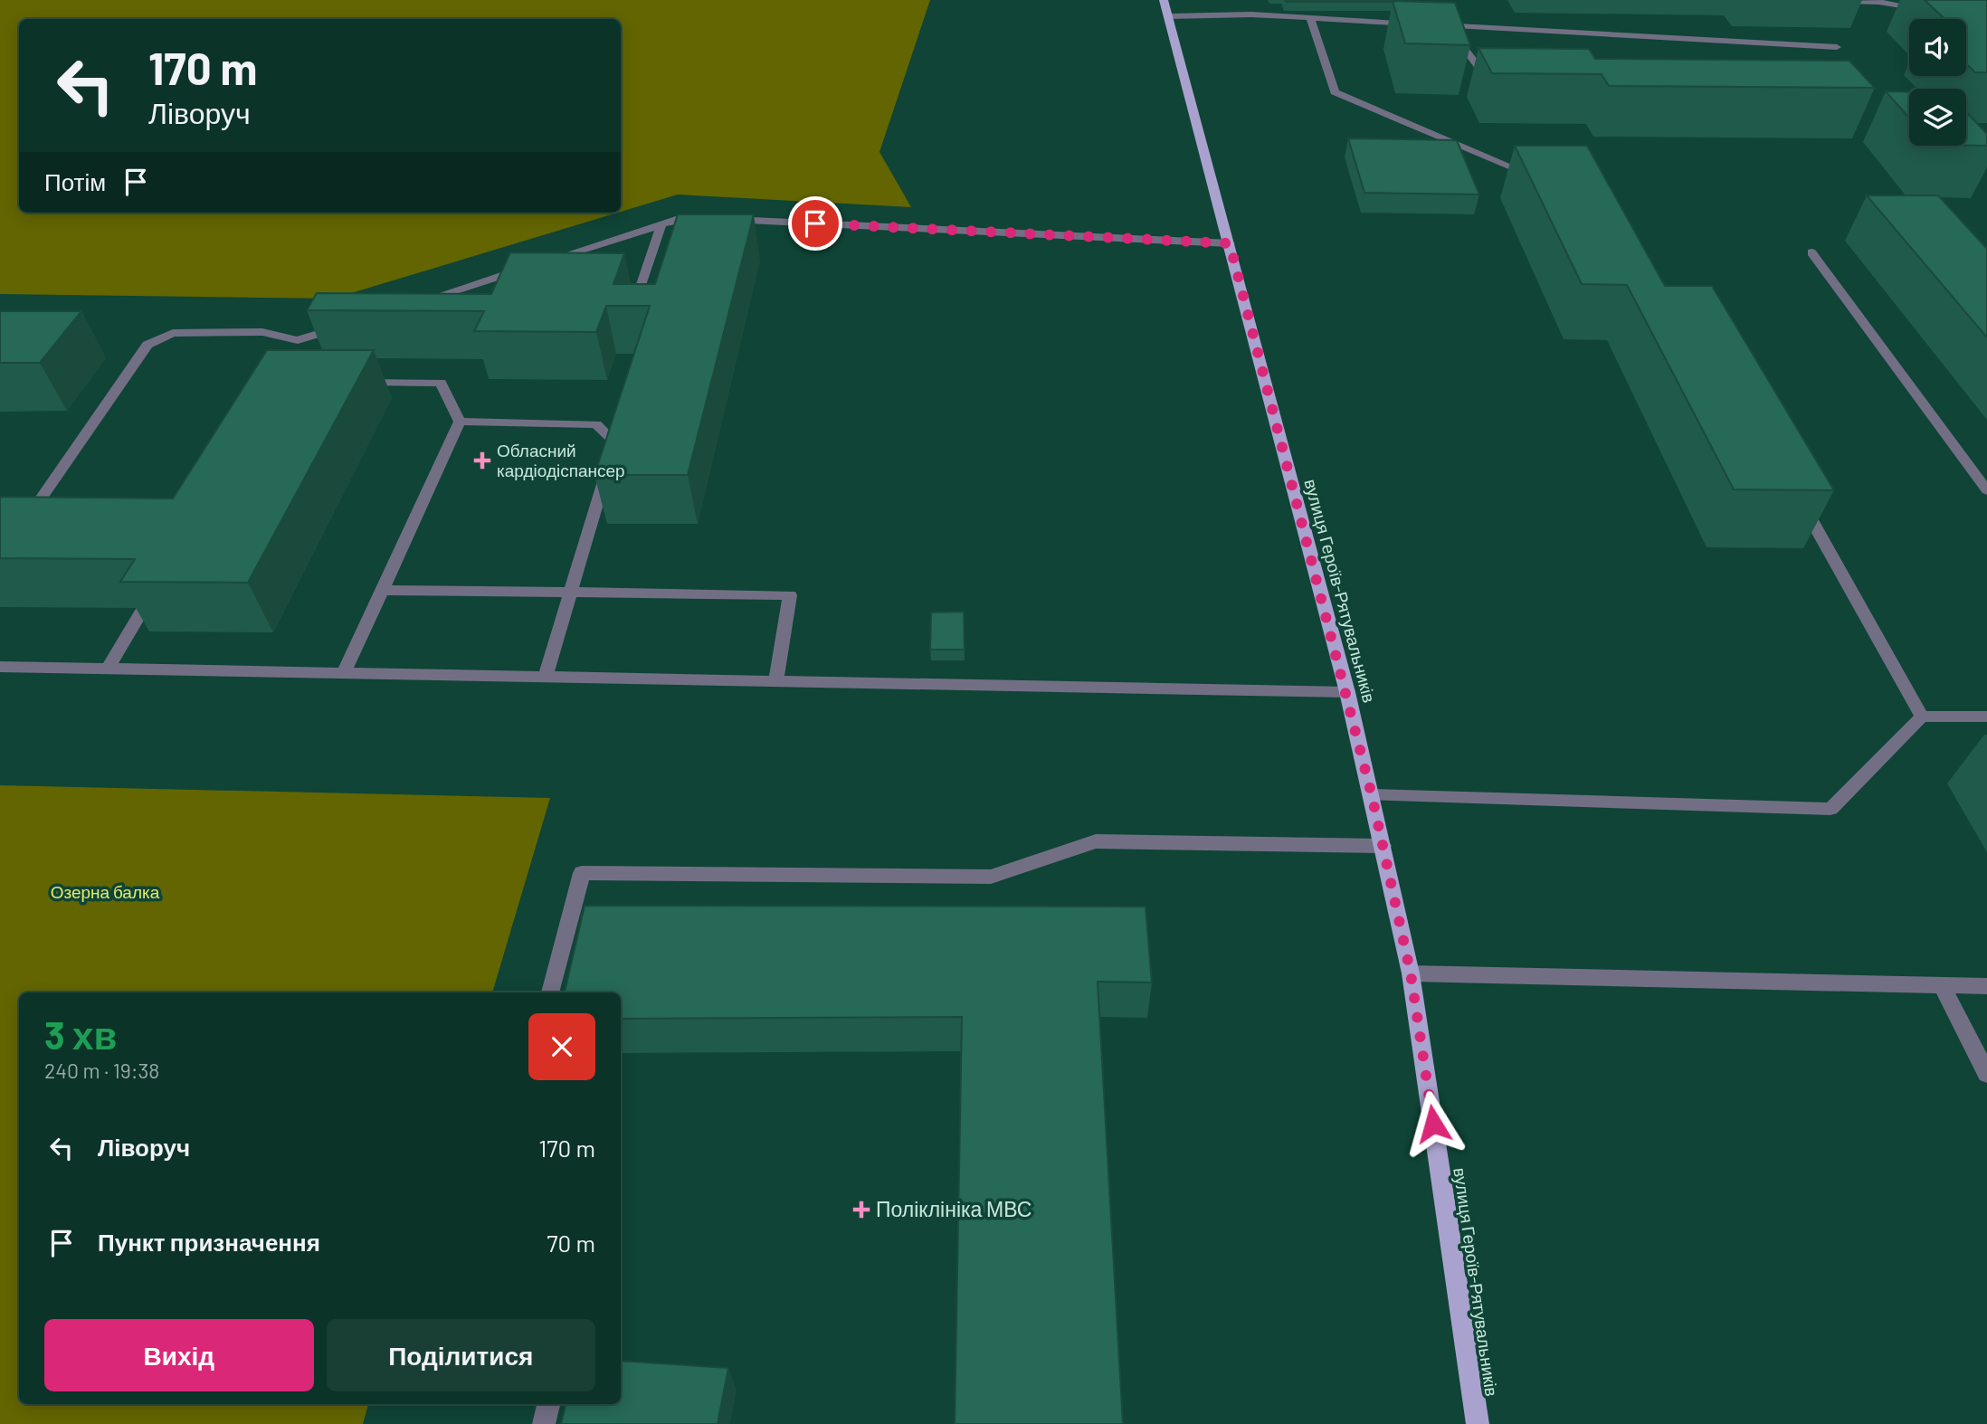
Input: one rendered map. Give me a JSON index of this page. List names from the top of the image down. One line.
{"streets":{"main road":["вулиця Героїв-Рятувальників"]},"parks":["Озерна балка"],"places":{"health":["Обласний кардіодіспансер","Поліклініка МВС"]},"page":{"turn":["170 m","Ліворуч"],"then":"Потім","heading":["3 хв","240 m · 19:38"],"list":[{"name":"Ліворуч","value":"170 m"},{"name":"Пункт призначення","value":"70 m"}],"buttons":["Вихід","Поділитися"]}}
